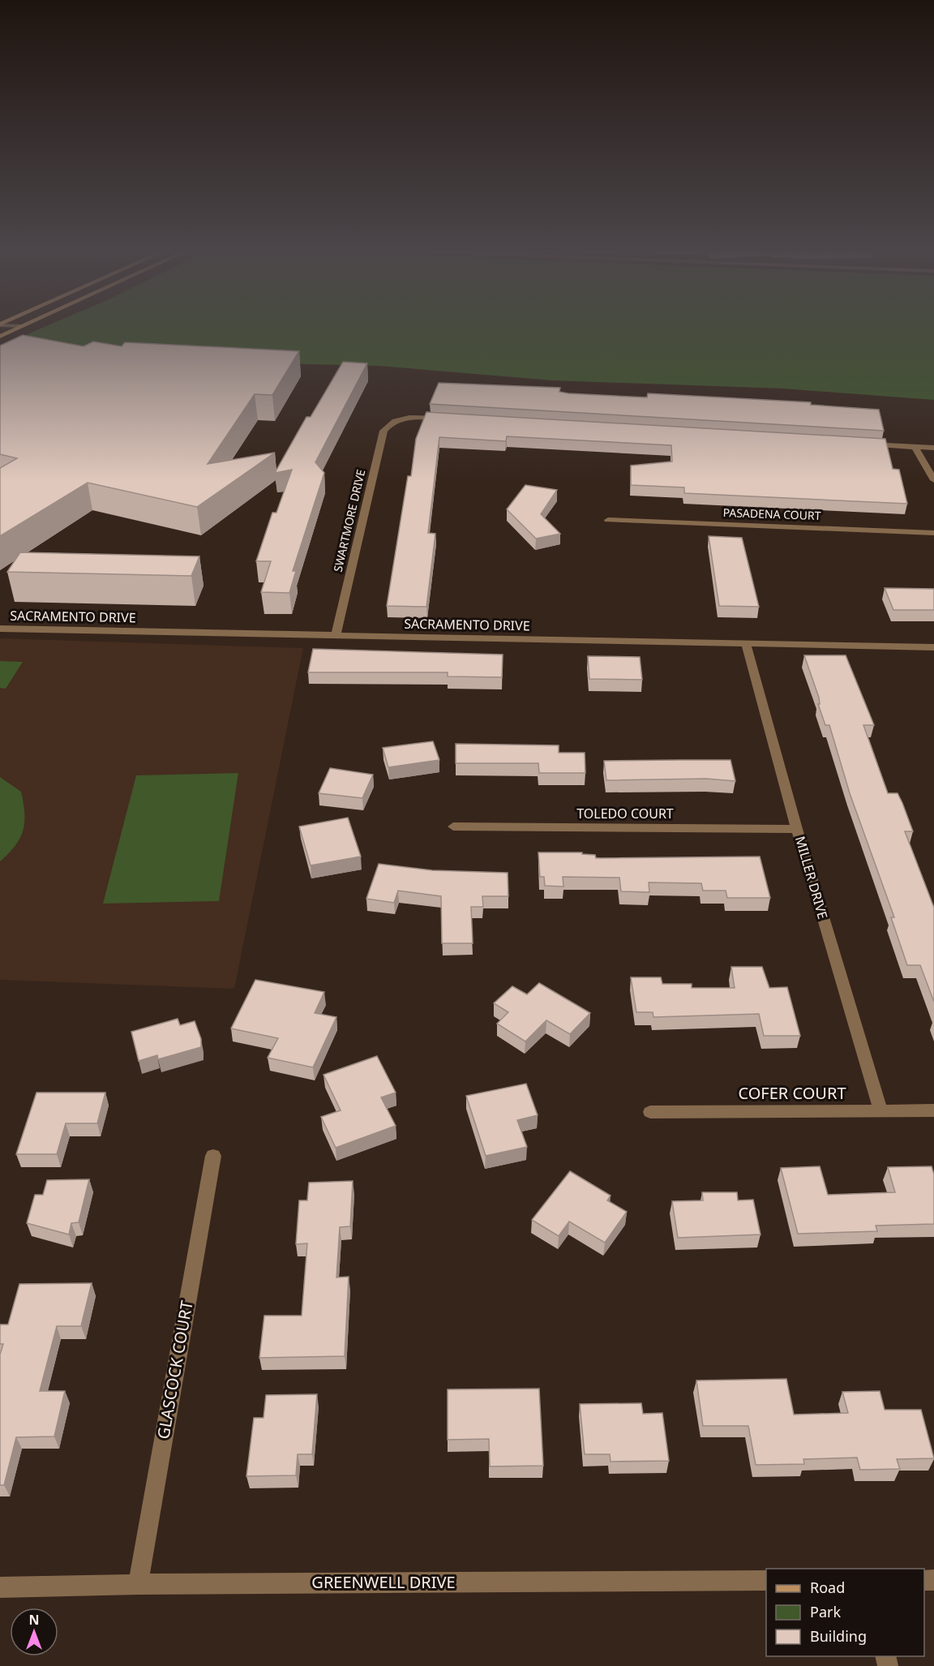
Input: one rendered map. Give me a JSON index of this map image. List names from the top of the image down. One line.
{"streets":{"street":["PASADENA COURT","SWARTMORE DRIVE","SACRAMENTO DRIVE","TOLEDO COURT","MILLER DRIVE","COFER COURT","GLASCOCK COURT","GREENWELL DRIVE"]},"crossings":[["SWARTMORE DRIVE","SACRAMENTO DRIVE"],["SACRAMENTO DRIVE","MILLER DRIVE"],["TOLEDO COURT","MILLER DRIVE"],["MILLER DRIVE","COFER COURT"],["GLASCOCK COURT","GREENWELL DRIVE"]],"legend":["Road","Park","Building"],"north":"top"}
